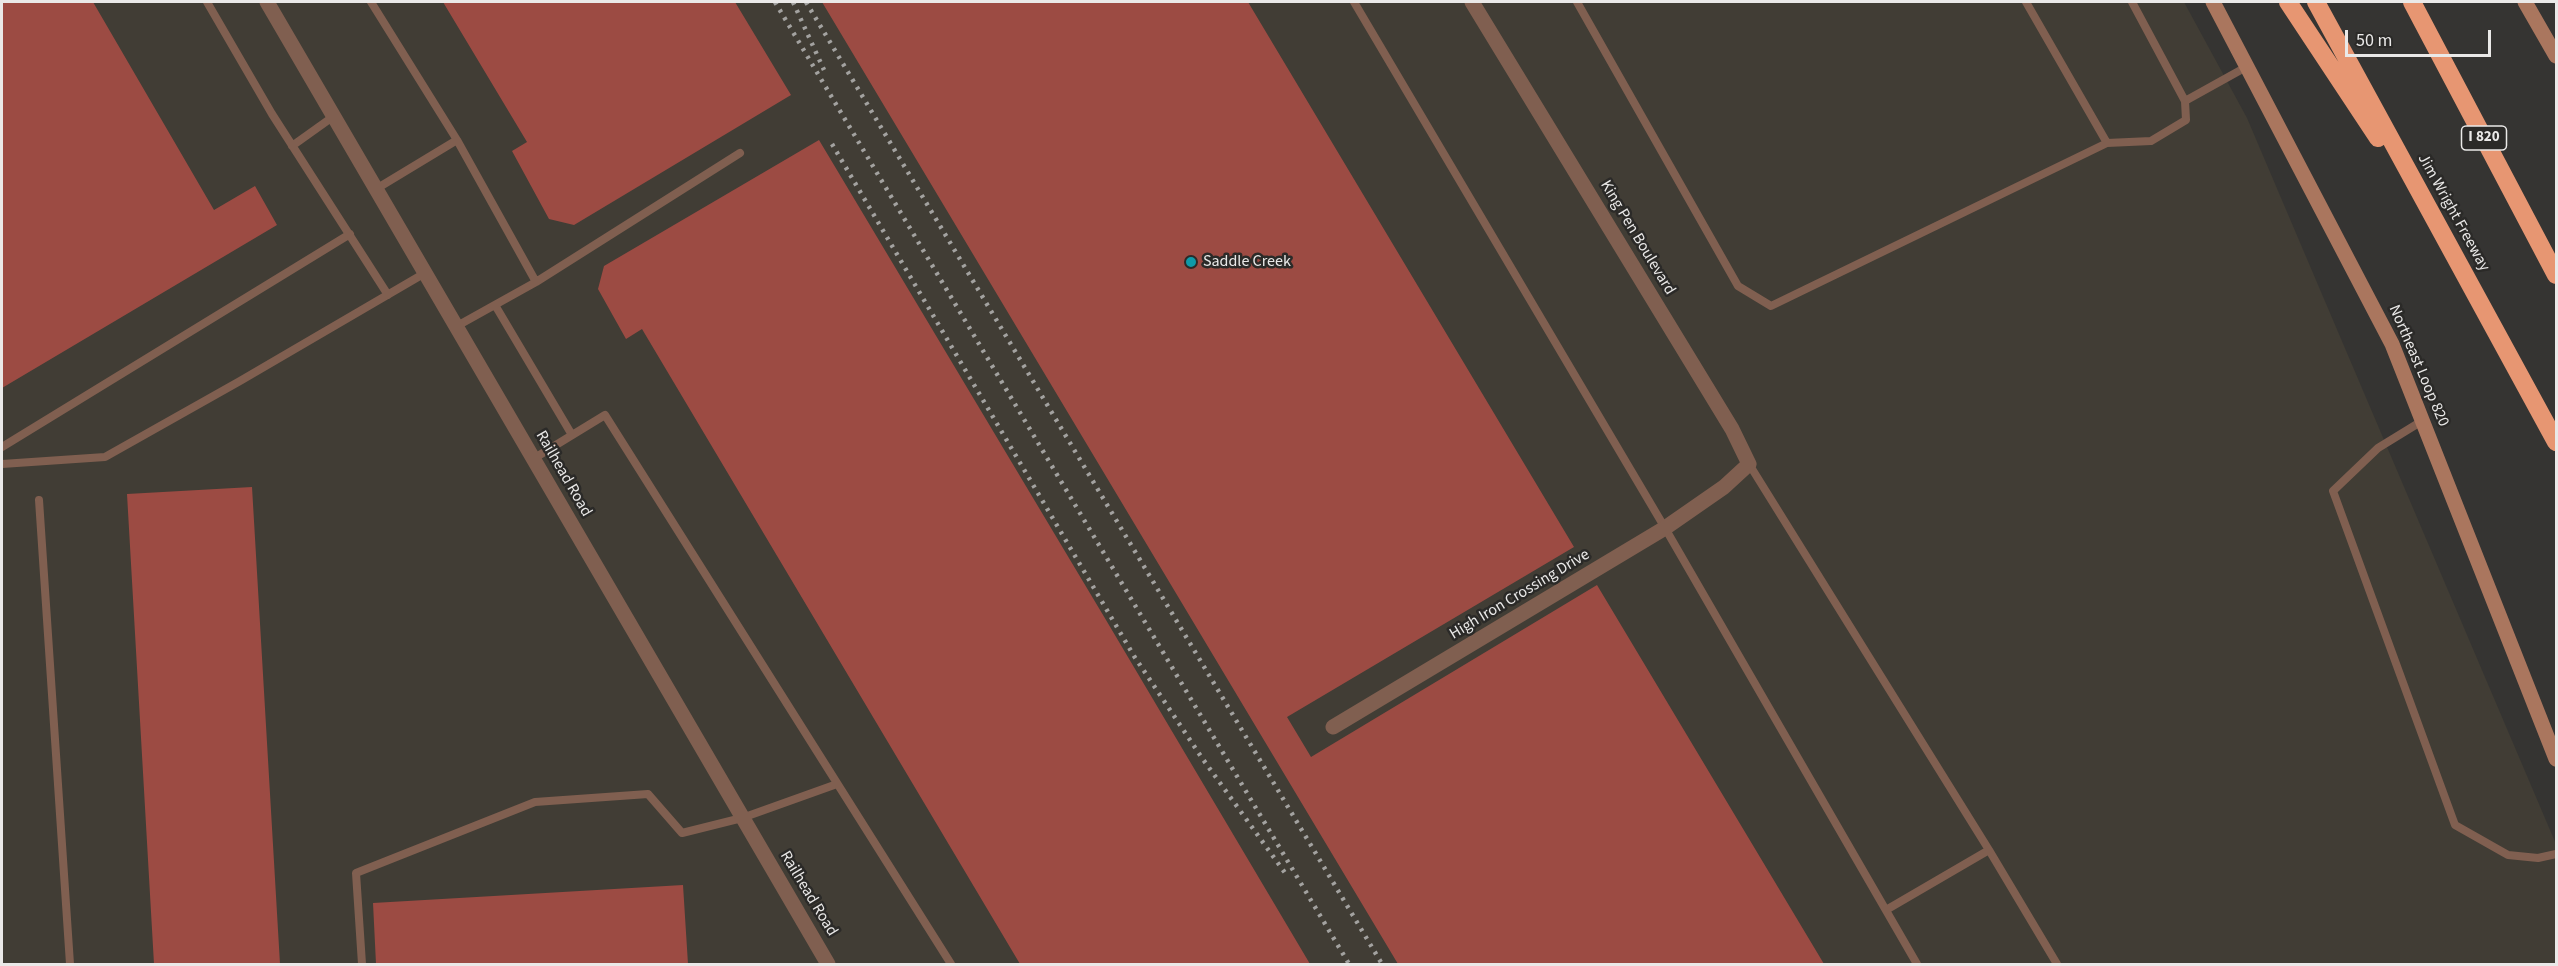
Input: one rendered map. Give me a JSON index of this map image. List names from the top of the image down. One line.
{"streets":{"highway":["I 820","Jim Wright Freeway"],"street":["King Pen Boulevard","Northeast Loop 820","Railhead Road","High Iron Crossing Drive"]},"crossings":[["King Pen Boulevard","High Iron Crossing Drive"]],"places":["Saddle Creek"],"scale_bar":"50 m"}
